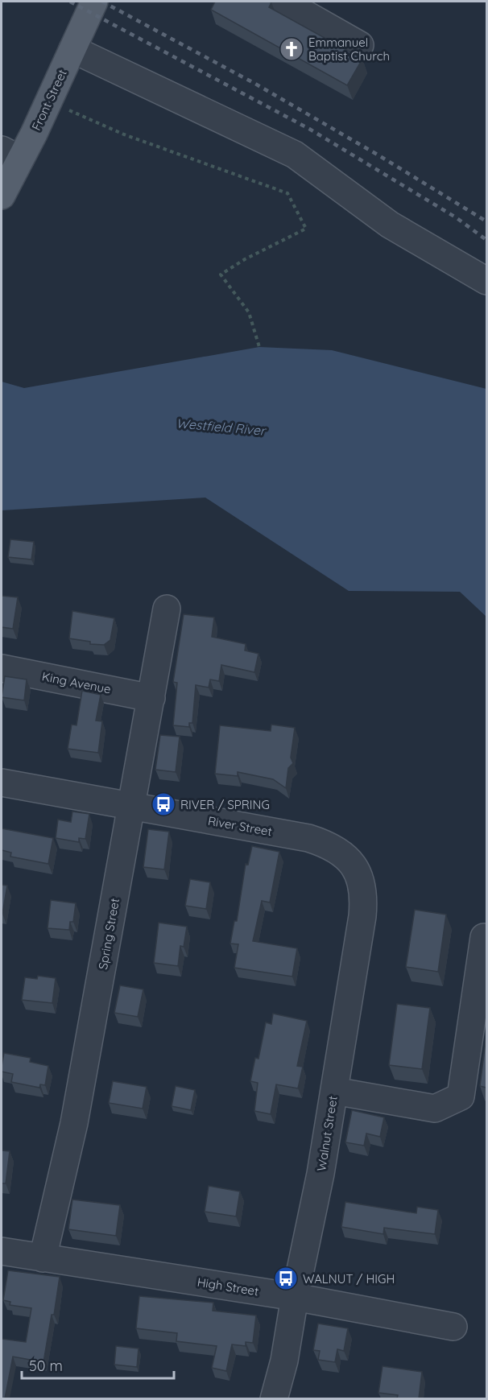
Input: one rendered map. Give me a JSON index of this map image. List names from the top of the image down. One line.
{"streets":{"main road":["Front Street"],"street":["King Avenue","River Street","Spring Street","Walnut Street","High Street"]},"crossings":[["King Avenue","Spring Street"],["River Street","Spring Street"],["River Street","Walnut Street"],["Spring Street","High Street"],["Walnut Street","High Street"]],"water":["Westfield River"],"places":{"church":["Emmanuel Baptist Church"],"bus stop":["RIVER / SPRING","WALNUT / HIGH"]},"scale_bar":"50 m"}
